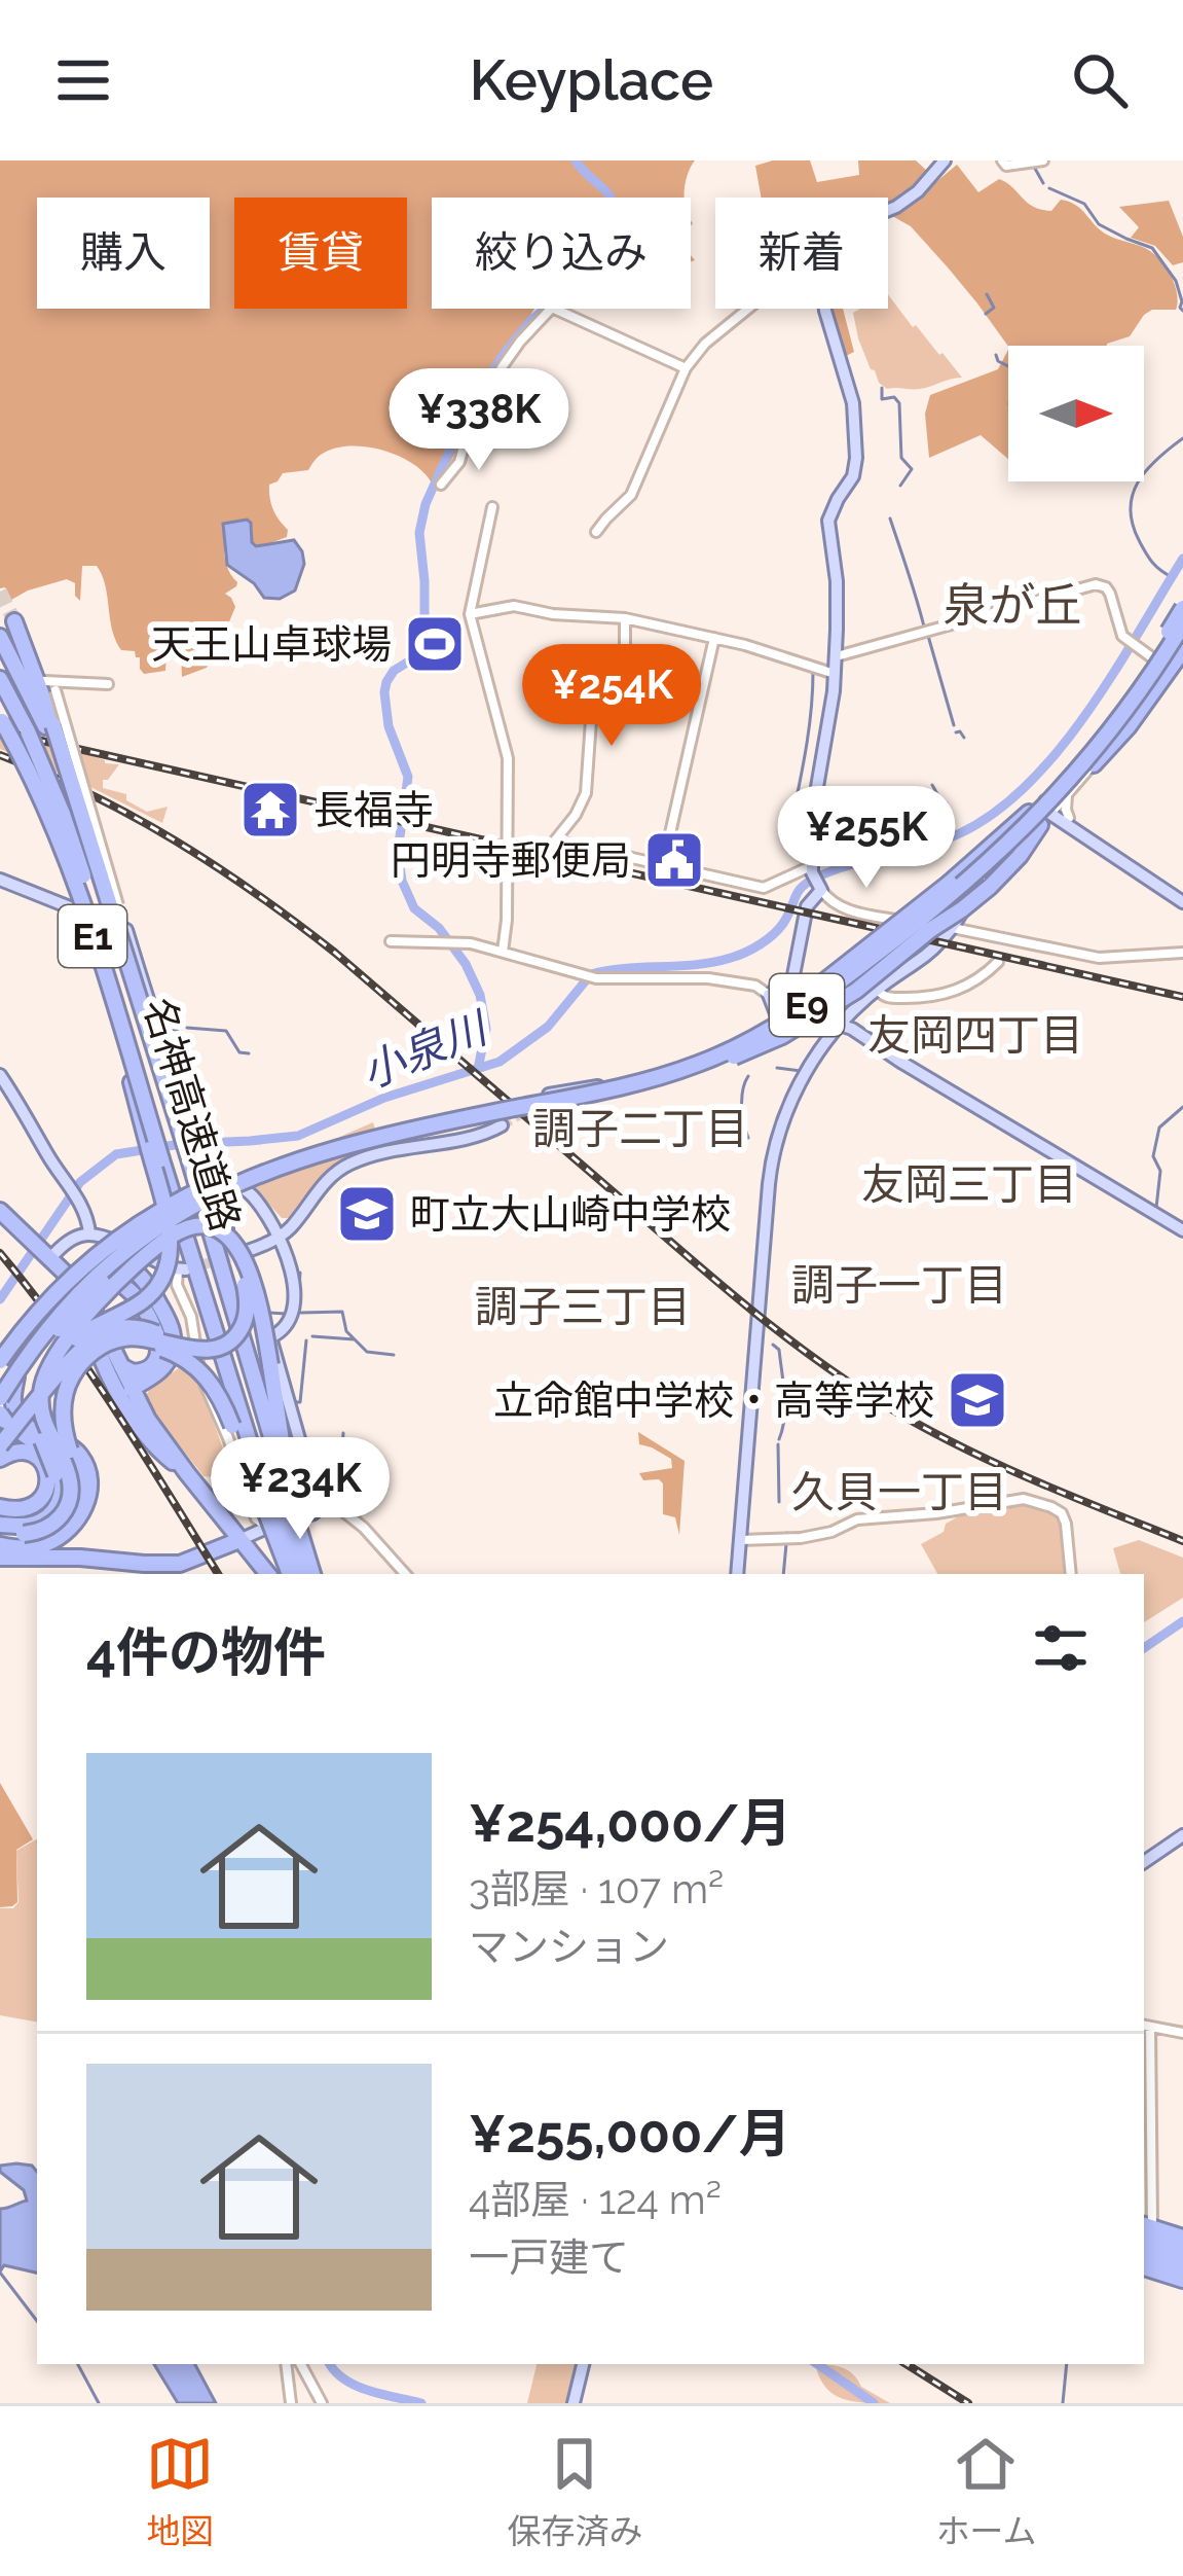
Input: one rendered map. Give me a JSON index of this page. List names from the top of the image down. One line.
{"streets":{"highway":["E1","E9","名神高速道路"]},"districts":["泉が丘","友岡四丁目","調子二丁目","友岡三丁目","調子一丁目","調子三丁目","久貝一丁目"],"water":["小泉川"],"places":{"sports":["天王山卓球場"],"temple":["長福寺"],"public building":["円明寺郵便局"],"school or university":["町立大山崎中学校","立命館中学校・高等学校"]},"north":"right","page":{"header":"Keyplace","chip":["購入","賃貸","絞り込み","新着"],"price":["¥338K","¥254K","¥255K","¥234K"],"heading":"4件の物件","list":[{"name":"¥254,000/月","note":"3部屋 · 107 m² · マンション"},{"name":"¥255,000/月","note":"4部屋 · 124 m² · 一戸建て"}],"tabs":["地図","保存済み","ホーム"]}}
